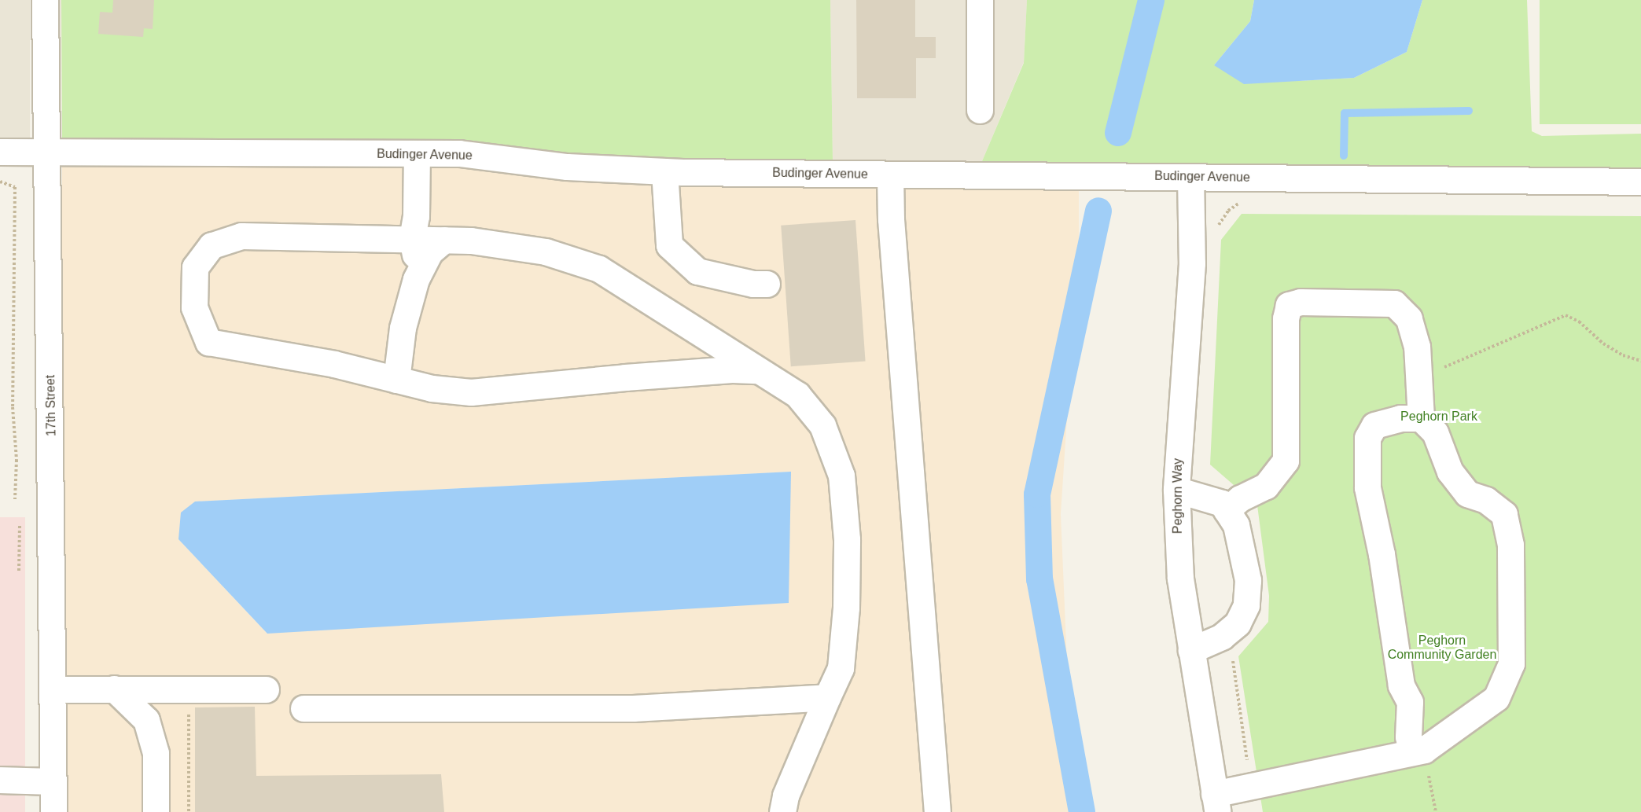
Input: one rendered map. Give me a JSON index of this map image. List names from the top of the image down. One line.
{"streets":{"street":["Budinger Avenue","17th Street","Peghorn Way"]},"crossings":[["Budinger Avenue","17th Street"],["Budinger Avenue","Peghorn Way"]],"parks":["Peghorn Park","Peghorn Community Garden"]}
